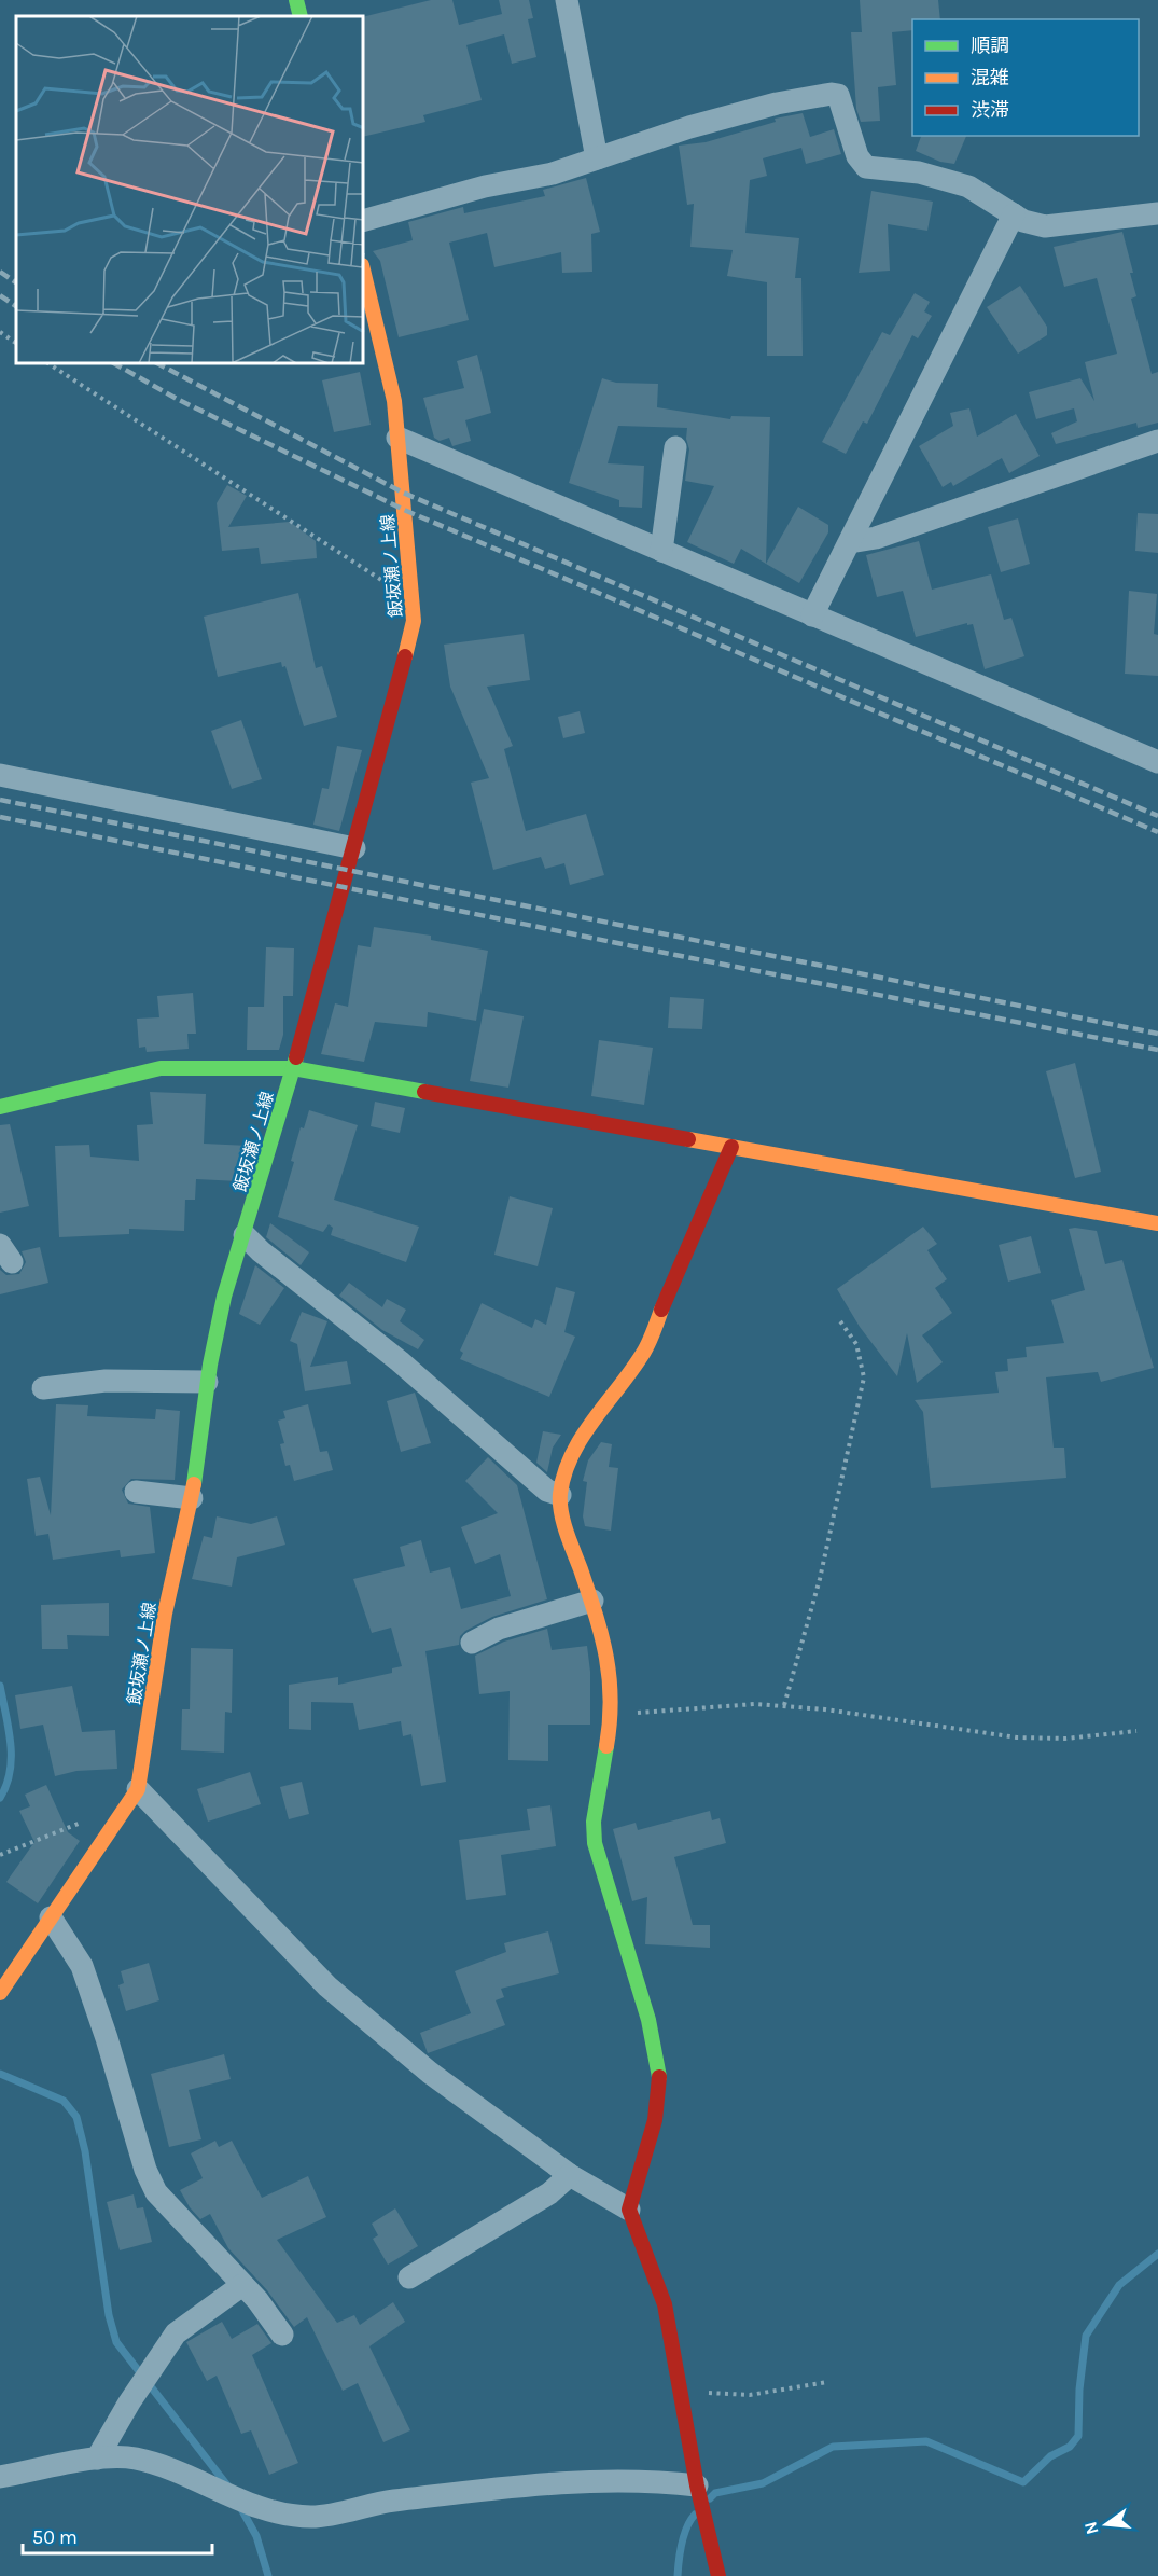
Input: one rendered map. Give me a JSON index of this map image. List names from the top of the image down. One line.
{"streets":{"street":["飯坂瀬ノ上線"]},"legend":["順調","混雑","渋滞"],"scale_bar":"50 m","north":"left"}
